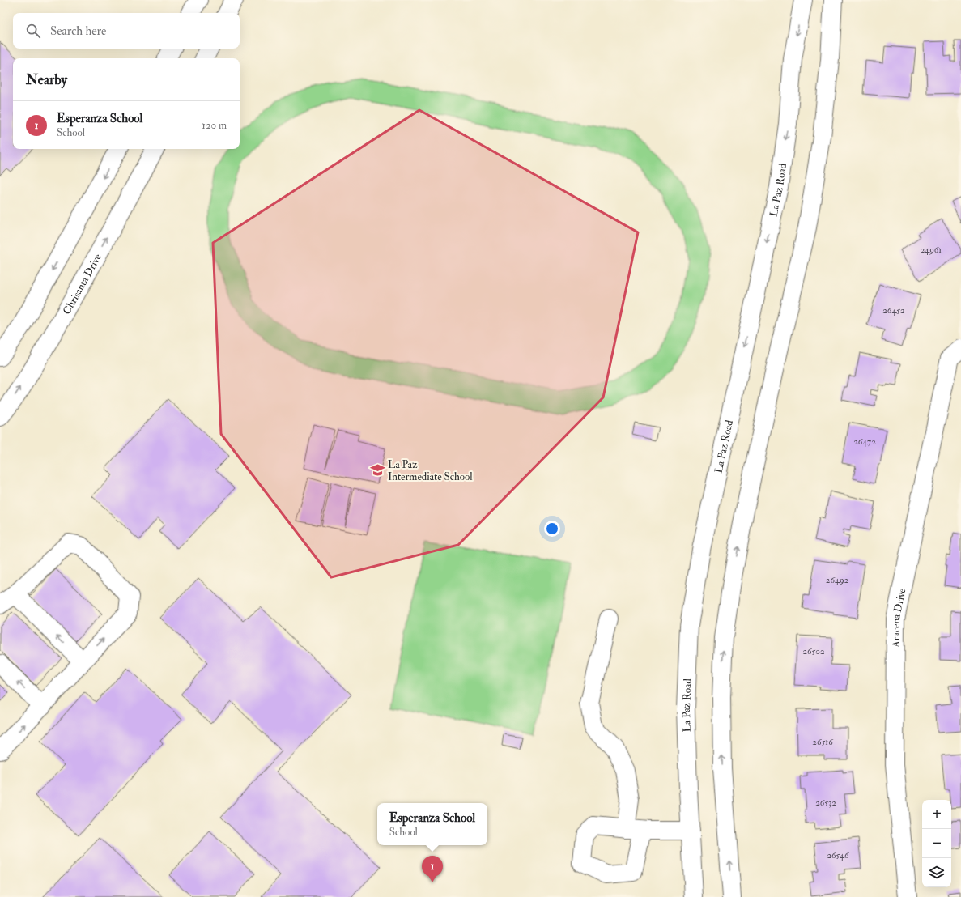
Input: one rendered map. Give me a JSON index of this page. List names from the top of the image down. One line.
{"streets":{"main road":["La Paz Road","Chrisanta Drive","Aracena Drive"]},"places":{"school or university":["La Paz Intermediate School"]},"house_numbers":["24961","26452","26472","26492","26502","26516","26532","26546"],"page":{"search":"Search here","heading":"Nearby","list":[{"mark":"1","name":"Esperanza School","note":"School","value":"120 m"}],"map_buttons":["+","−"],"popup":["Esperanza School","School"],"pins":"1"}}
